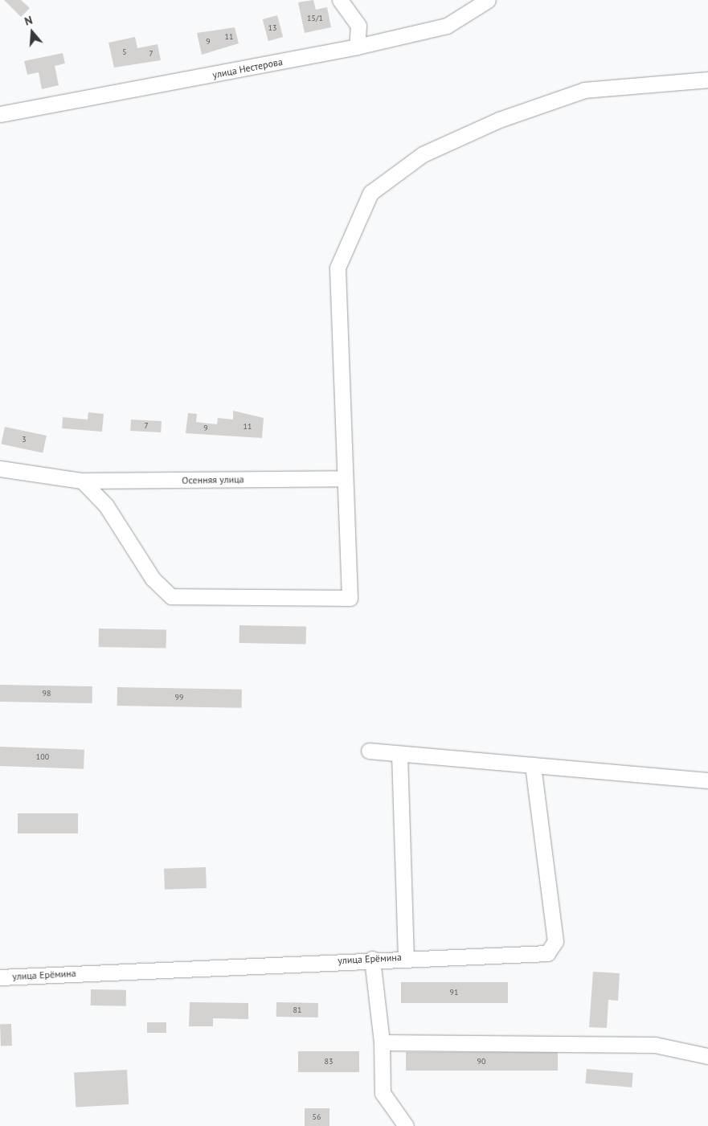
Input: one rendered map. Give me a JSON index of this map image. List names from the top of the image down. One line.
{"streets":{"street":["улица Нестерова","Осенняя улица","улица Ерёмина"]},"house_numbers":["15/1","13","11","9","5","7","7","11","9","3","98","99","100","91","81","83","90","56"],"north":"top"}
